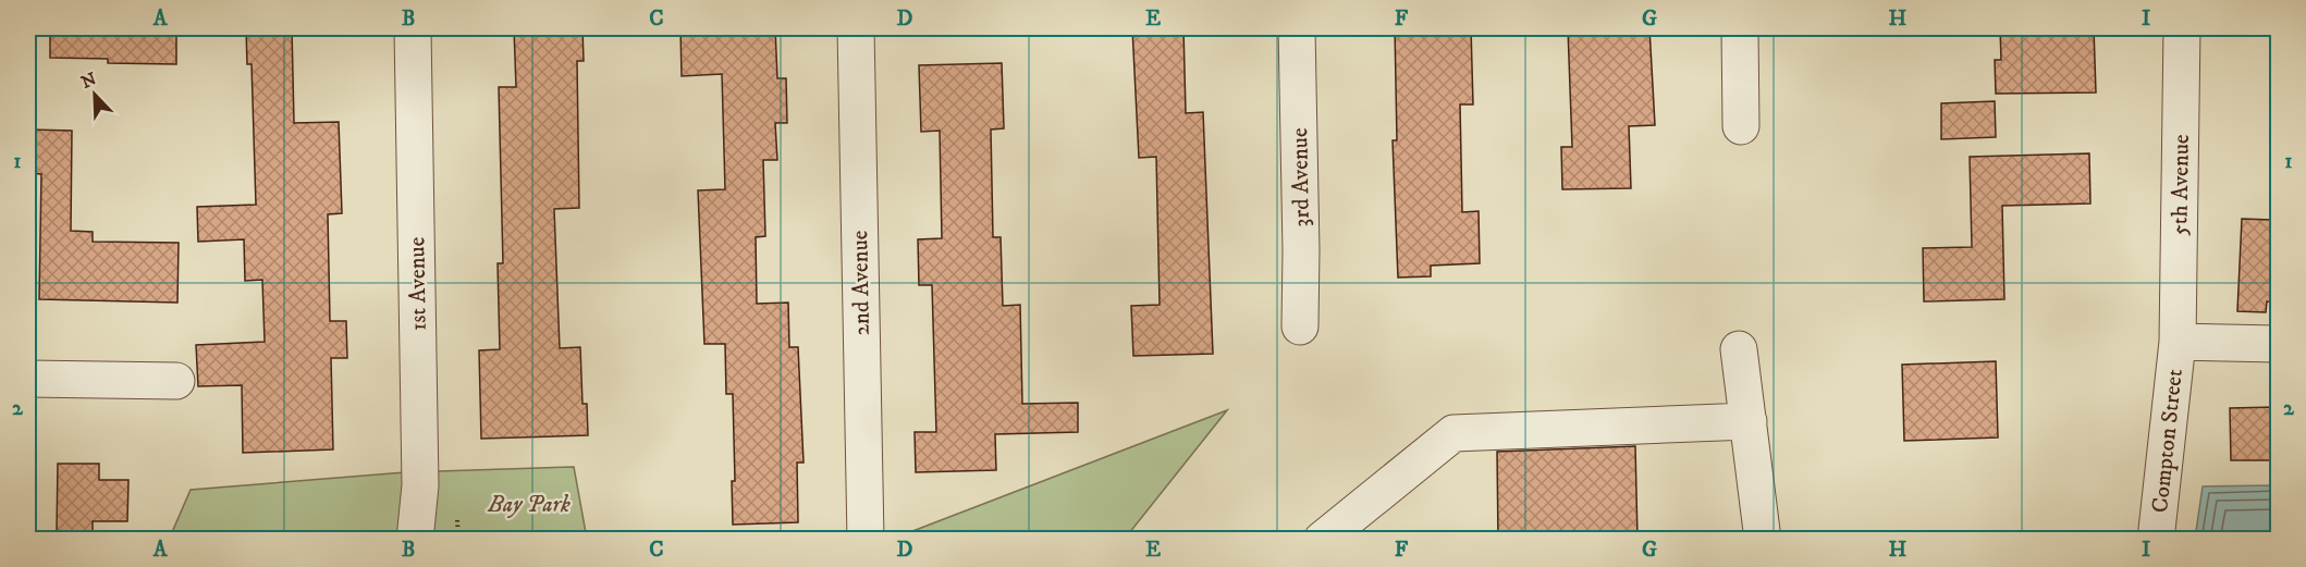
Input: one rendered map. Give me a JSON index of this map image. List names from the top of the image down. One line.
{"streets":{"street":["3rd Avenue","5th Avenue","2nd Avenue","1st Avenue","Compton Street"]},"crossings":[["5th Avenue","Compton Street"]],"parks":["Bay Park"],"north":"top left","grid":{"columns":["A","B","C","D","E","F","G","H","I"],"rows":["1","2"]}}
